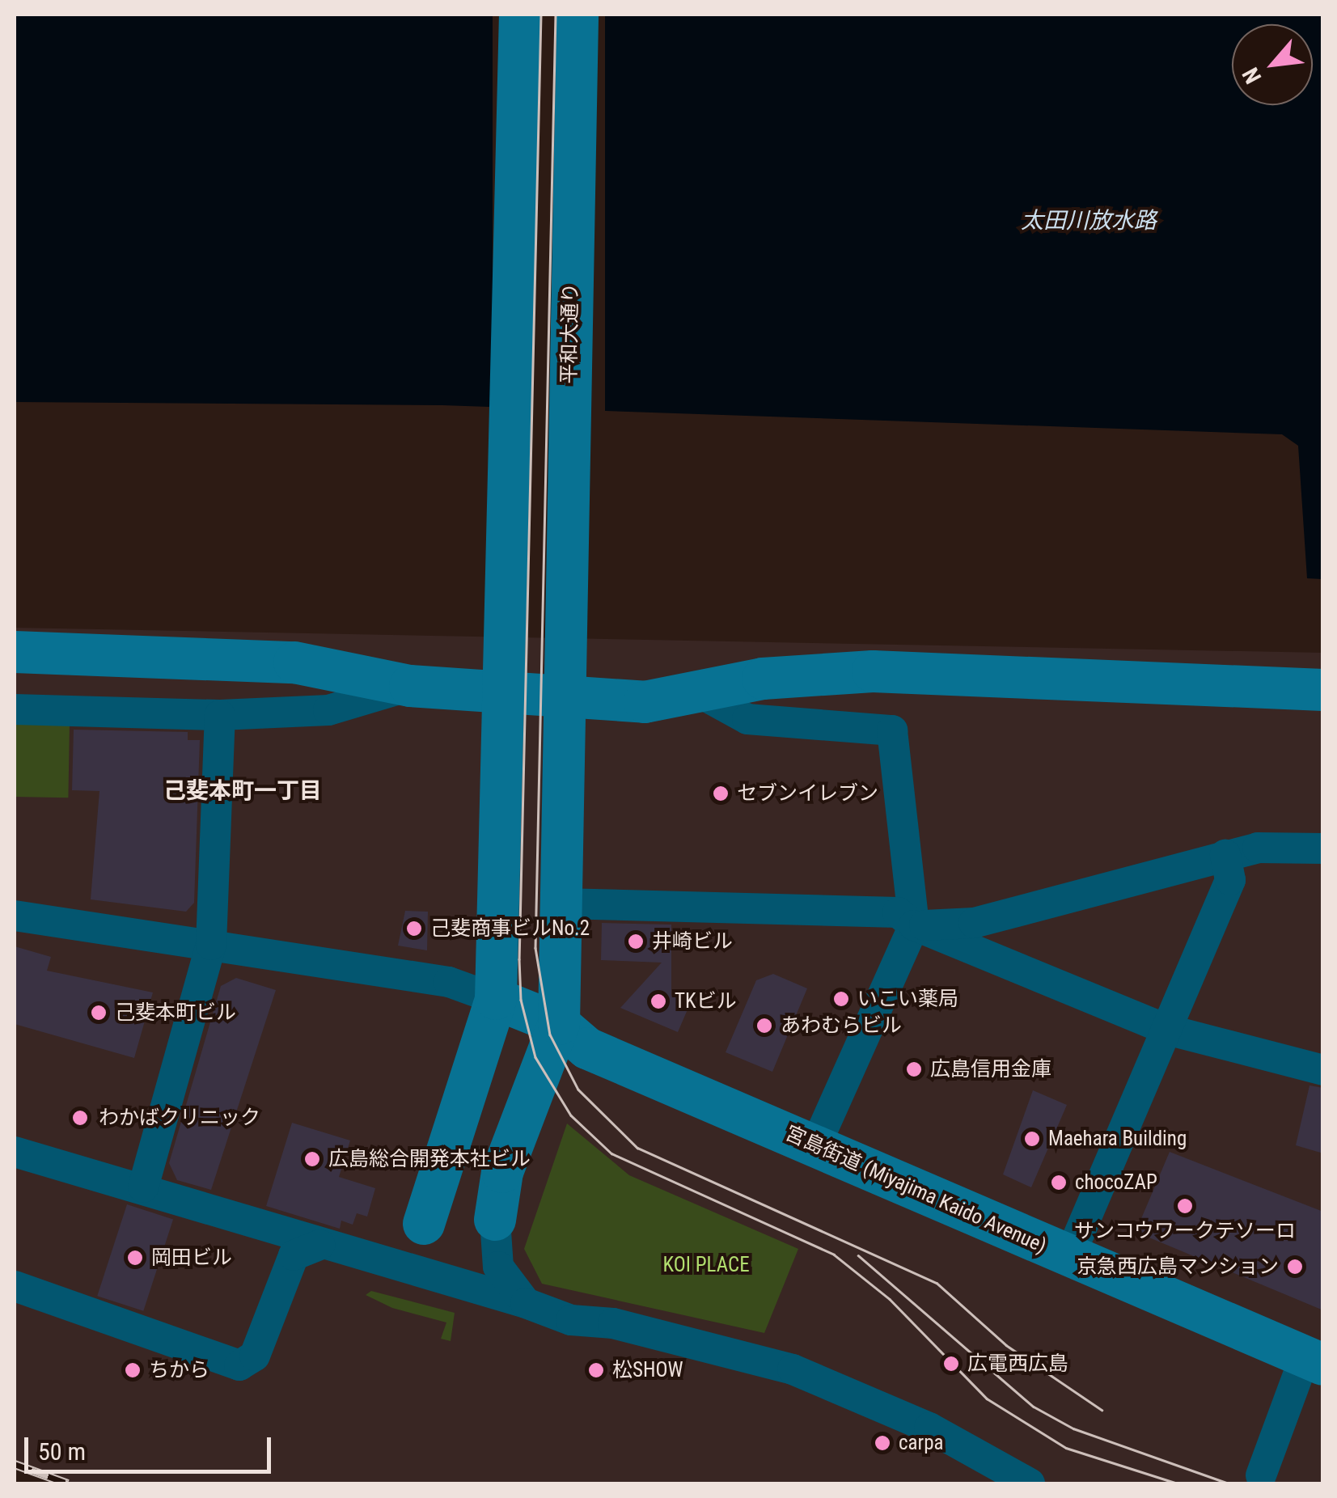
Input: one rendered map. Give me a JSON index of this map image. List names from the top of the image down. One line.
{"streets":{"street":["平和大通り","宮島街道 (Miyajima Kaido Avenue)"]},"crossings":[["平和大通り","宮島街道 (Miyajima Kaido Avenue)"]],"districts":["己斐本町一丁目"],"water":["太田川放水路"],"parks":["KOI PLACE"],"places":["セブンイレブン","己斐商事ビルNo.2","井崎ビル","いこい薬局","TKビル","己斐本町ビル","あわむらビル","広島信用金庫","わかばクリニック","Maehara Building","広島総合開発本社ビル","chocoZAP","サンコウワークテソーロ","岡田ビル","京急西広島マンション","広電西広島","ちから","松SHOW","carpa"],"scale_bar":"50 m","north":"bottom left"}
